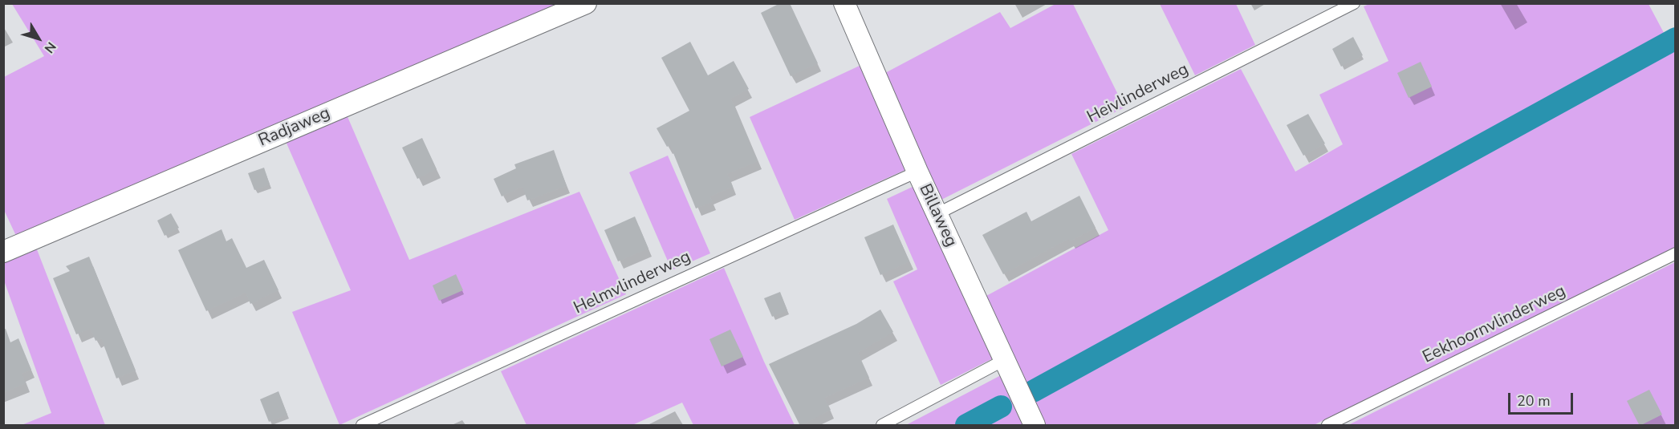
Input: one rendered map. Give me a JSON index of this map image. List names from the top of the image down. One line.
{"streets":{"street":["Radjaweg","Billaweg"],"lane":["Heivlinderweg","Helmvlinderweg","Eekhoornvlinderweg"]},"crossings":[["Heivlinderweg","Billaweg"],["Billaweg","Helmvlinderweg"]],"scale_bar":"20 m","north":"bottom right"}
